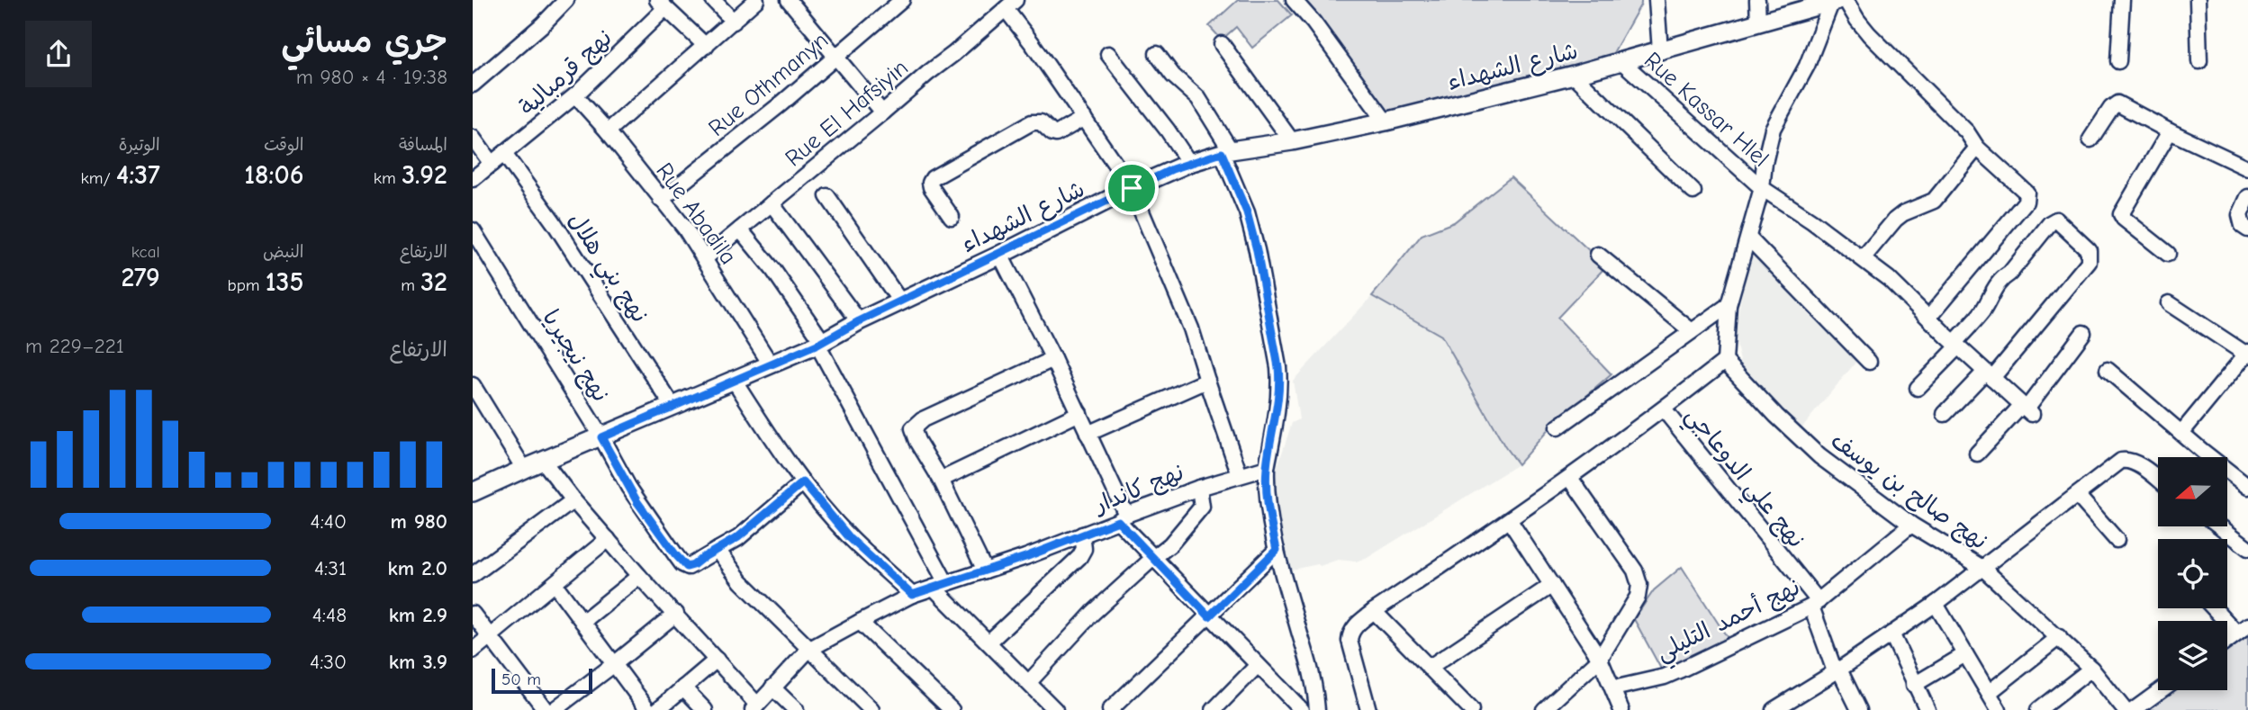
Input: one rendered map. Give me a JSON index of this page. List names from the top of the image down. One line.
{"streets":{"street":["شارع الشهداء","نهج قرمبالية","Rue Othmanyn","Rue Kassar Hlel","Rue El Hafsiyin","Rue Abadila","نهج بني هلال","نهج نيجيريا","نهج علي الدوعاجي","نهج كاندار","نهج صالح بن يوسف","نهج أحمد التليلي"]},"crossings":[["شارع الشهداء","Rue Kassar Hlel"],["شارع الشهداء","Rue Abadila"],["شارع الشهداء","نهج بني هلال"],["شارع الشهداء","نهج نيجيريا"],["نهج قرمبالية","Rue Abadila"],["نهج قرمبالية","نهج بني هلال"],["Rue Othmanyn","Rue Abadila"],["Rue El Hafsiyin","Rue Abadila"],["نهج علي الدوعاجي","نهج أحمد التليلي"],["نهج صالح بن يوسف","نهج أحمد التليلي"]],"scale_bar":"50 m","north":"left","page":{"heading":["جري مسائي","19:38 · 4 × 980 m"],"stats":[["المسافة","3.92 km"],["الوقت","18:06"],["الوتيرة","4:37 /km"],["الارتفاع","32 m"],["النبض","135 bpm"],["kcal","279"]],"chart":["الارتفاع","221–229 m"],"list":[{"name":"980 m","note":"4:40"},{"name":"2.0 km","note":"4:31"},{"name":"2.9 km","note":"4:48"},{"name":"3.9 km","note":"4:30"}],"scale":"50 m"}}
